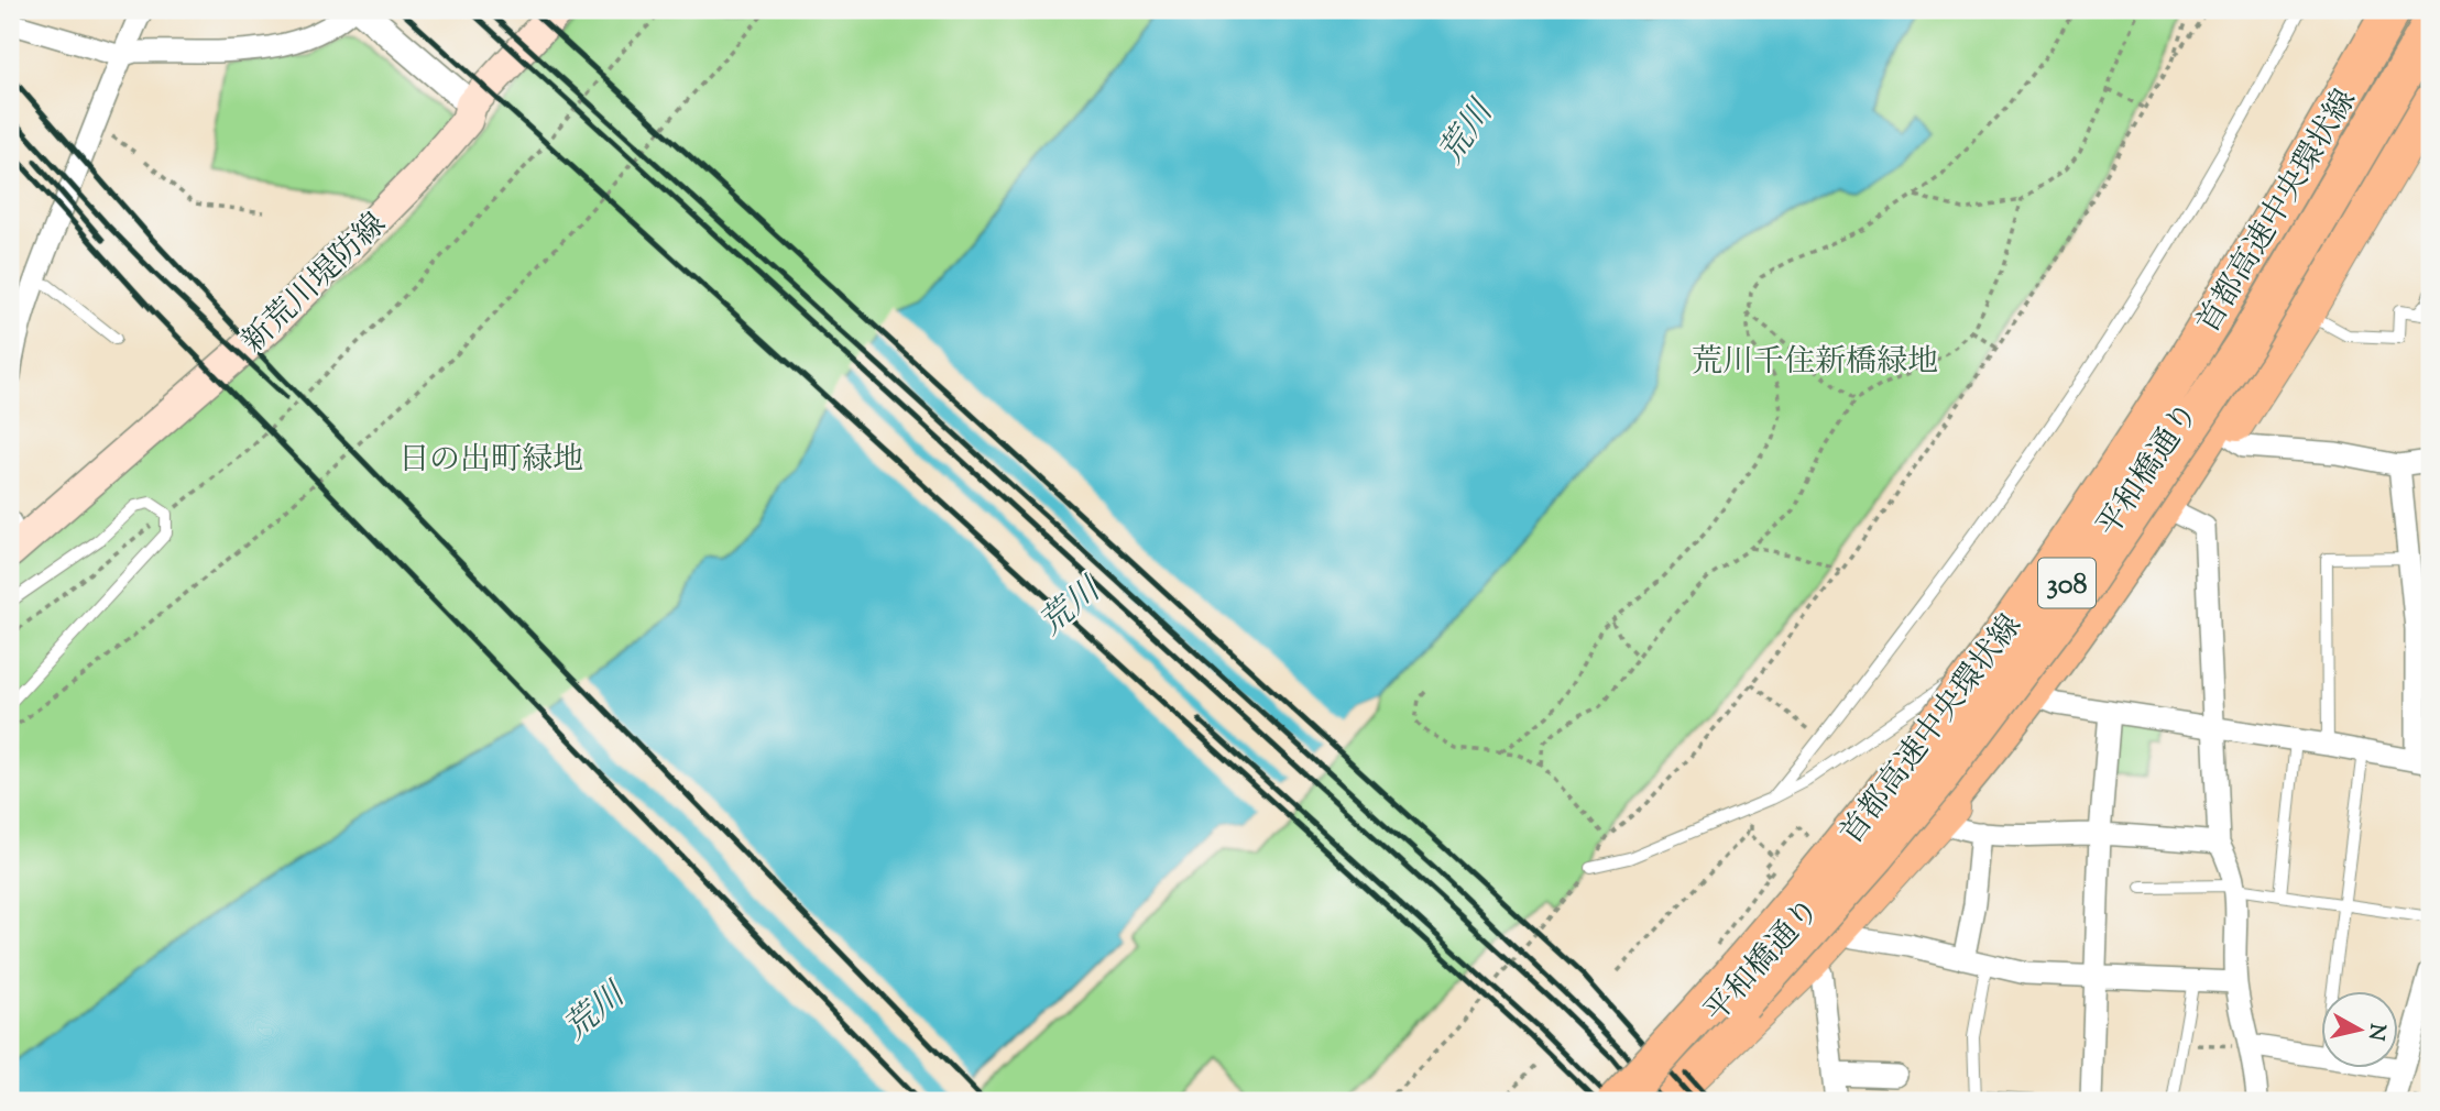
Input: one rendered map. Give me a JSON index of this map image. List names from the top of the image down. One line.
{"streets":{"highway":["首都高速中央環状線"],"main road":["新荒川堤防線","平和橋通り","308"]},"crossings":[["首都高速中央環状線","平和橋通り"]],"water":["荒川"],"parks":["荒川千住新橋緑地","日の出町緑地"],"north":"right"}
